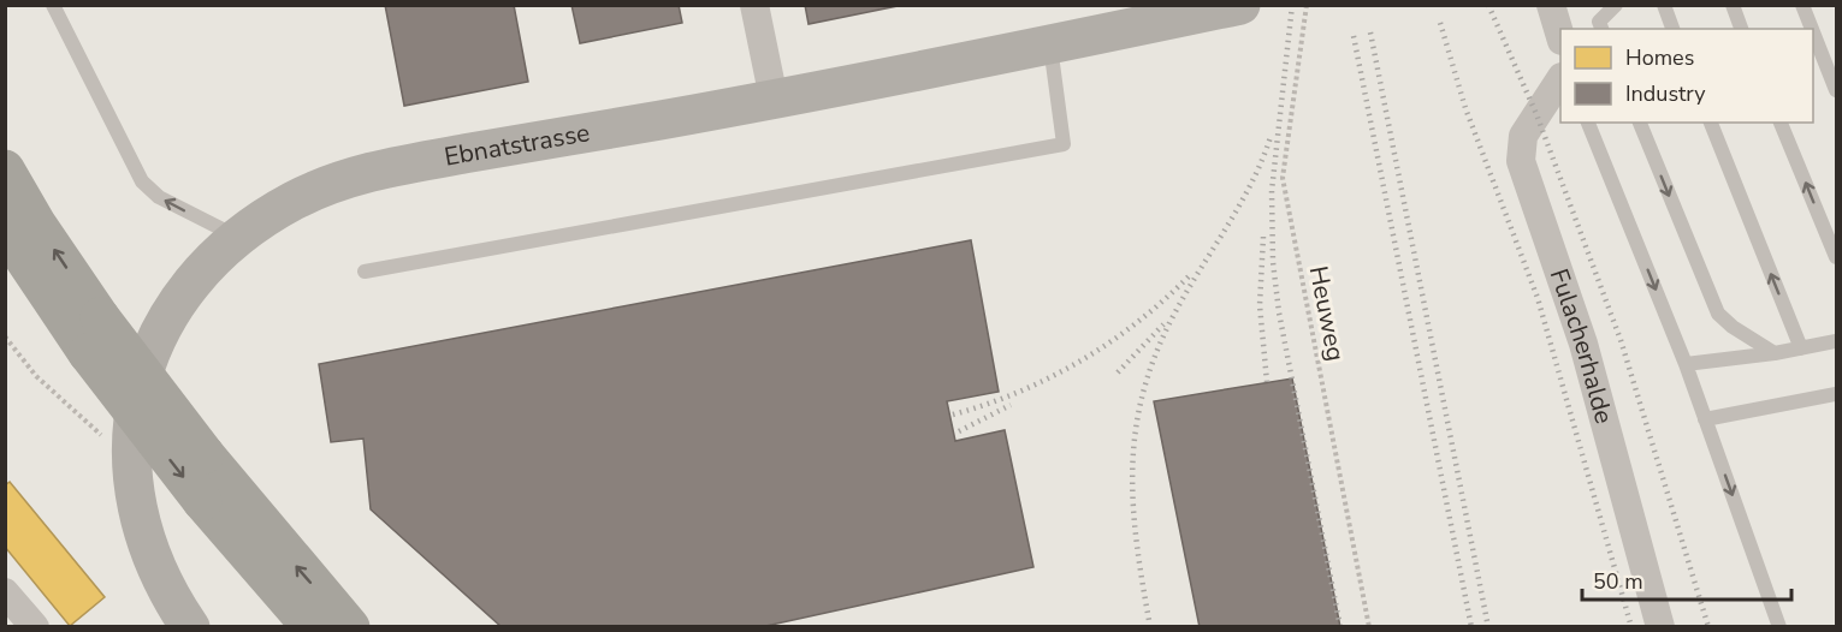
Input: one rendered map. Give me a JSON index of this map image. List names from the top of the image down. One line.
{"streets":{"street":["Ebnatstrasse","Fulacherhalde"],"path":["Heuweg"]},"legend":["Homes","Industry"],"scale_bar":"50 m"}
